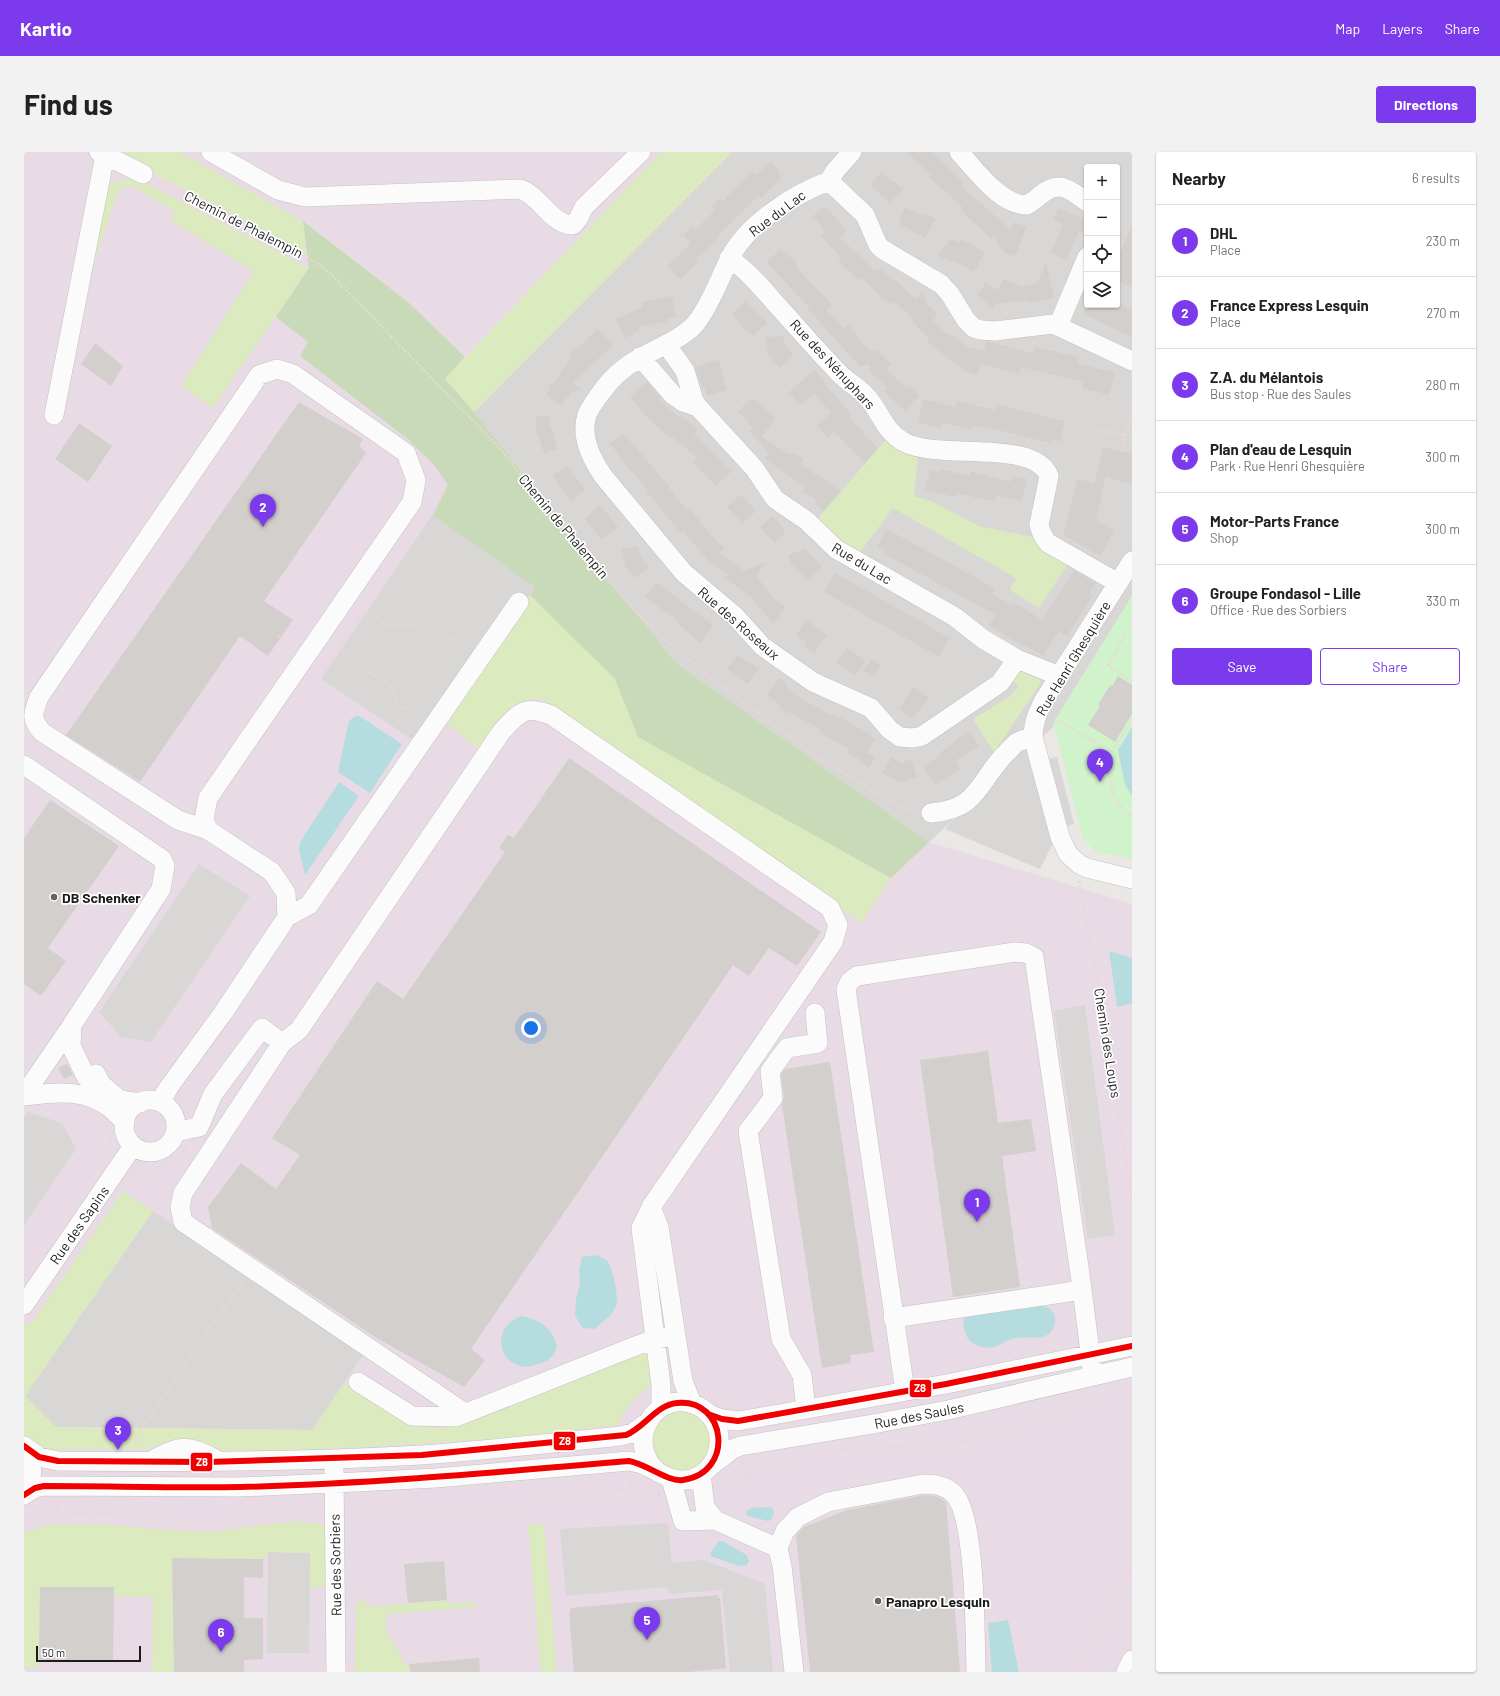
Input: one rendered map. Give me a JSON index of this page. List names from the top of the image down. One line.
{"streets":{"street":["Rue du Lac","Rue des Nénuphars","Rue des Roseaux","Rue Henri Ghesquière","Rue des Sapins","Rue des Saules","Rue des Sorbiers"],"path":["Chemin de Phalempin","Chemin des Loups"]},"crossings":[["Rue du Lac","Rue des Nénuphars"],["Rue du Lac","Rue des Roseaux"],["Rue du Lac","Rue Henri Ghesquière"],["Rue des Nénuphars","Rue Henri Ghesquière"],["Rue des Saules","Rue des Sorbiers"]],"places":["DB Schenker","Panapro Lesquin"],"lines":["transit line Z8"],"scale_bar":"50 m","page":{"header":"Kartio","nav":["Map","Layers","Share"],"buttons":["Directions",["Save","Share"]],"title":"Find us","heading":["Nearby","6 results"],"map_buttons":["+","−"],"list":[{"mark":"1","name":"DHL","note":"Place","value":"230 m"},{"mark":"2","name":"France Express Lesquin","note":"Place","value":"270 m"},{"mark":"3","name":"Z.A. du Mélantois","note":"Bus stop · Rue des Saules","value":"280 m"},{"mark":"4","name":"Plan d'eau de Lesquin","note":"Park · Rue Henri Ghesquière","value":"300 m"},{"mark":"5","name":"Motor-Parts France","note":"Shop","value":"300 m"},{"mark":"6","name":"Groupe Fondasol - Lille","note":"Office · Rue des Sorbiers","value":"330 m"}],"pins":["2","4","1","3","5","6"],"scale":"50 m"}}
